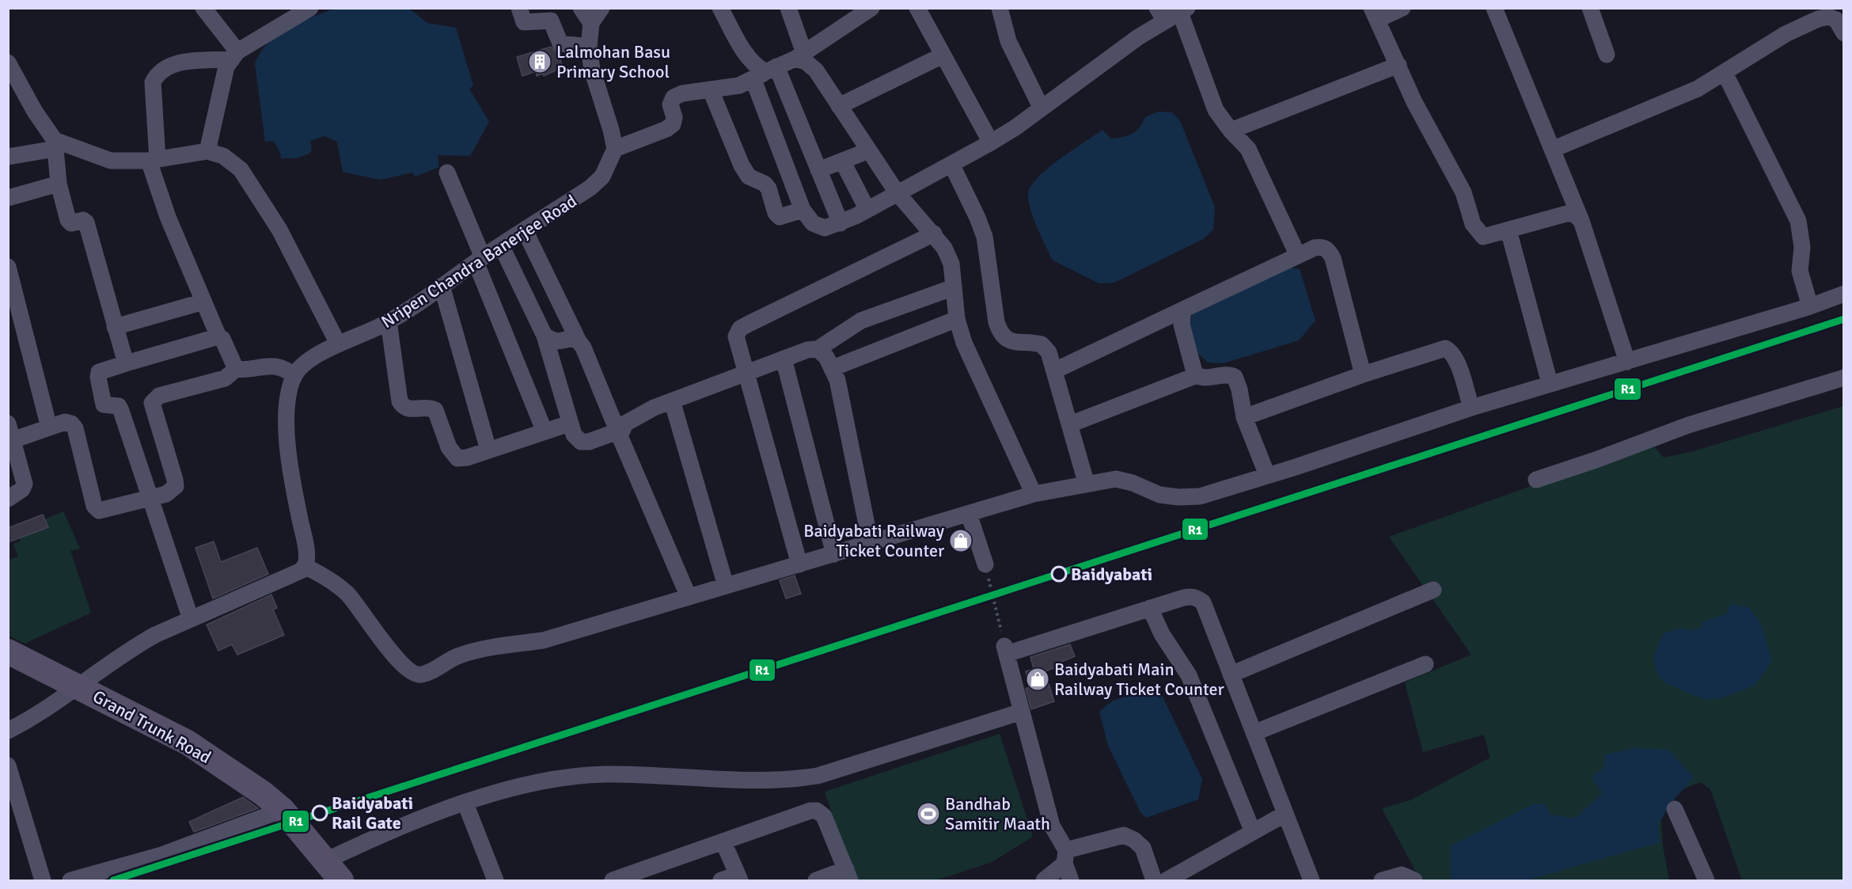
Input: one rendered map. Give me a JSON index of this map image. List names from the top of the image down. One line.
{"streets":{"main road":["Grand Trunk Road"],"street":["Nripen Chandra Banerjee Road"]},"places":{"building":["Lalmohan Basu Primary School"],"shop":["Baidyabati Railway Ticket Counter","Baidyabati Main Railway Ticket Counter"],"other":["Baidyabati","Baidyabati Rail Gate"],"sports":["Bandhab Samitir Maath"]},"lines":["transit line R1"]}
